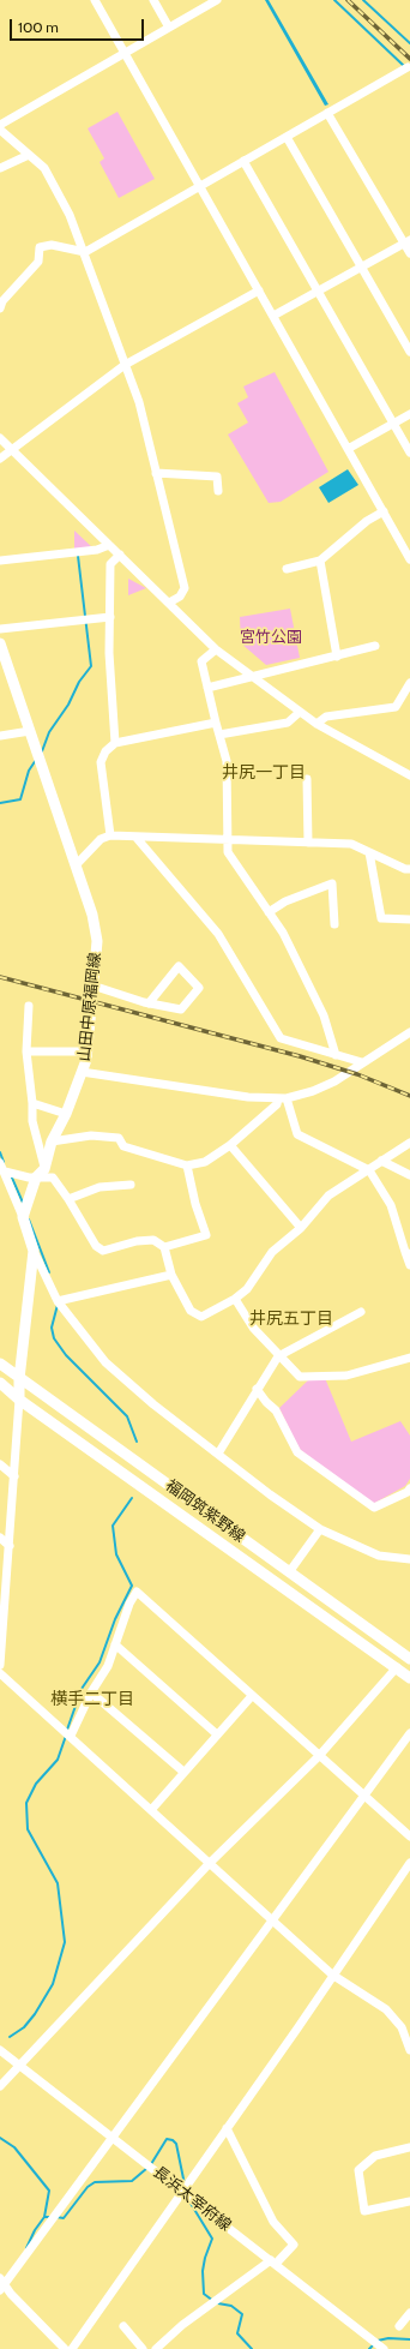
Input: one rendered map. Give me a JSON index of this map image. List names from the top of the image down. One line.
{"streets":{"main road":["山田中原福岡線","福岡筑紫野線"],"street":["長浜太宰府線"]},"districts":["井尻一丁目","井尻五丁目","横手二丁目"],"parks":["宮竹公園"],"scale_bar":"100 m"}
